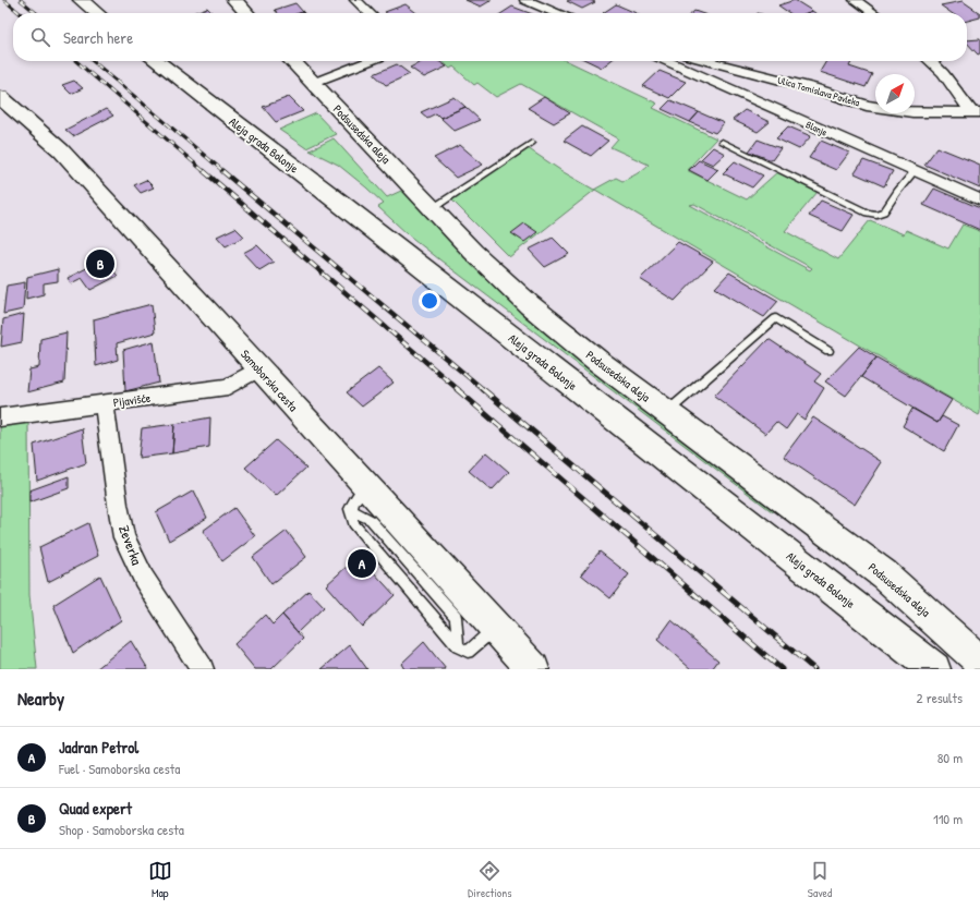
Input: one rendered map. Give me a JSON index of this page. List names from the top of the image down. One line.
{"streets":{"main road":["Podsusedska aleja","Aleja grada Bolonje","Samoborska cesta"],"street":["Ulica Tomislava Pavleka","Blanje","Pijavišće","Zeverka"]},"crossings":[["Samoborska cesta","Pijavišće"],["Pijavišće","Zeverka"]],"north":"top right","page":{"search":"Search here","pins":["B","A"],"heading":["Nearby","2 results"],"list":[{"mark":"A","name":"Jadran Petrol","note":"Fuel · Samoborska cesta","value":"80 m"},{"mark":"B","name":"Quad expert","note":"Shop · Samoborska cesta","value":"110 m"}],"nav":["Map","Directions","Saved"]}}
